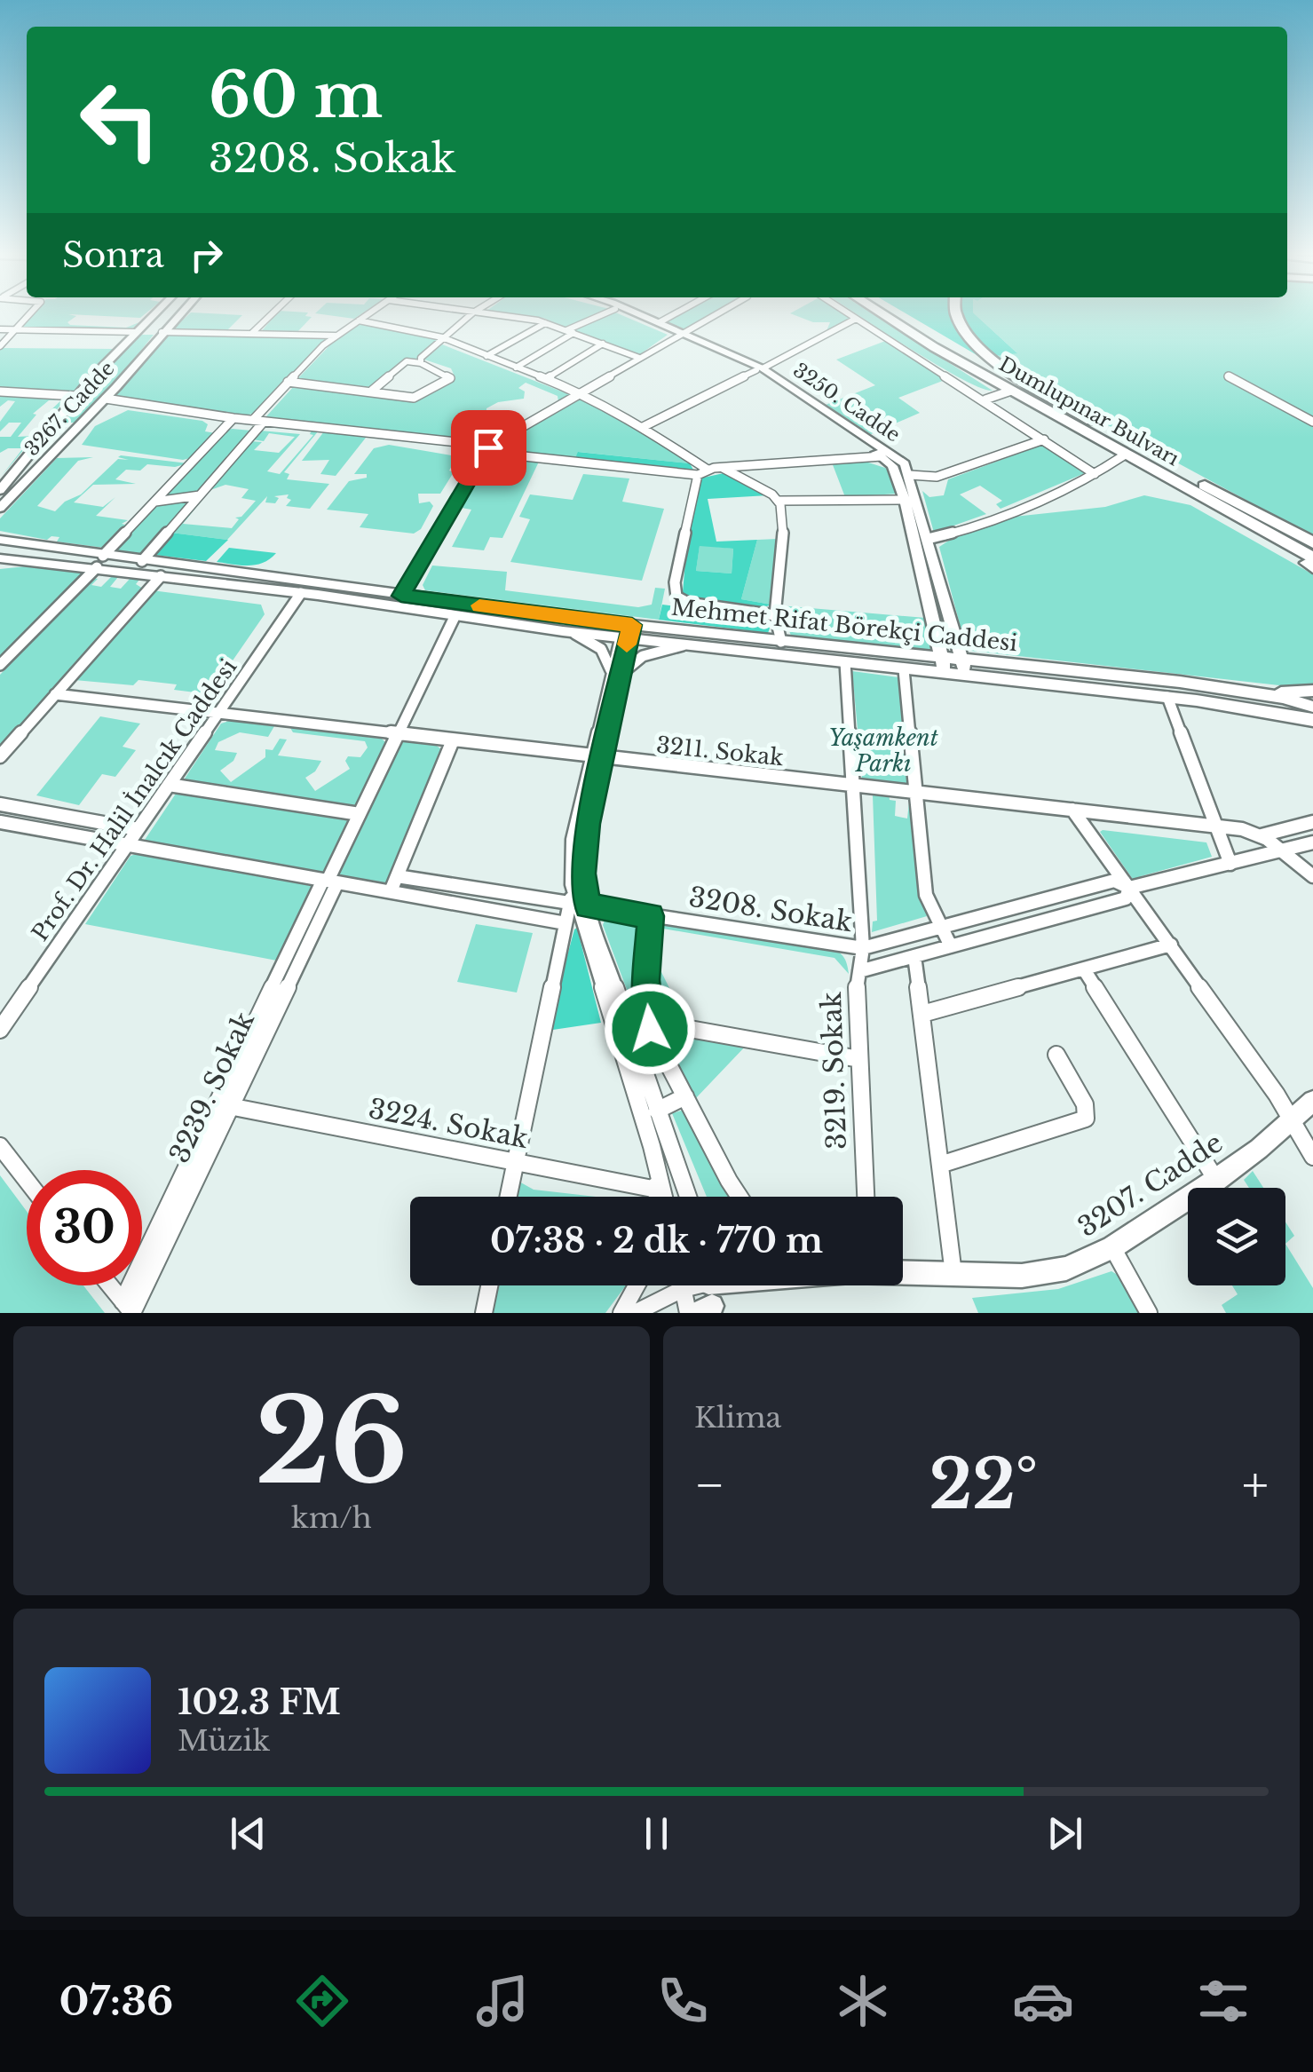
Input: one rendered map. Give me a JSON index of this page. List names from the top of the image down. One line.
{"streets":{"highway":["Dumlupınar Bulvarı"],"street":["3250. Cadde","3267. Cadde","Mehmet Rifat Börekçi Caddesi","3211. Sokak","Prof. Dr. Halil İnalcık Caddesi","3208. Sokak","3219. Sokak","3239. Sokak","3224. Sokak","3207. Cadde"]},"crossings":[["3250. Cadde","Mehmet Rifat Börekçi Caddesi"],["Mehmet Rifat Börekçi Caddesi","Prof. Dr. Halil İnalcık Caddesi"],["Mehmet Rifat Börekçi Caddesi","3219. Sokak"],["Mehmet Rifat Börekçi Caddesi","3239. Sokak"],["3211. Sokak","Prof. Dr. Halil İnalcık Caddesi"],["3211. Sokak","3208. Sokak"],["3211. Sokak","3219. Sokak"],["3211. Sokak","3239. Sokak"],["3208. Sokak","3219. Sokak"],["3239. Sokak","3224. Sokak"]],"parks":["Yaşamkent Parkı"],"page":{"turn":["60 m","3208. Sokak"],"then":"Sonra","limit":"30","trip":"07:38 · 2 dk · 770 m","tile":[["26","km/h"],"Klima"],"heat":["−","22°","+"],"song":["102.3 FM","Müzik"],"tabs":"07:36"}}
